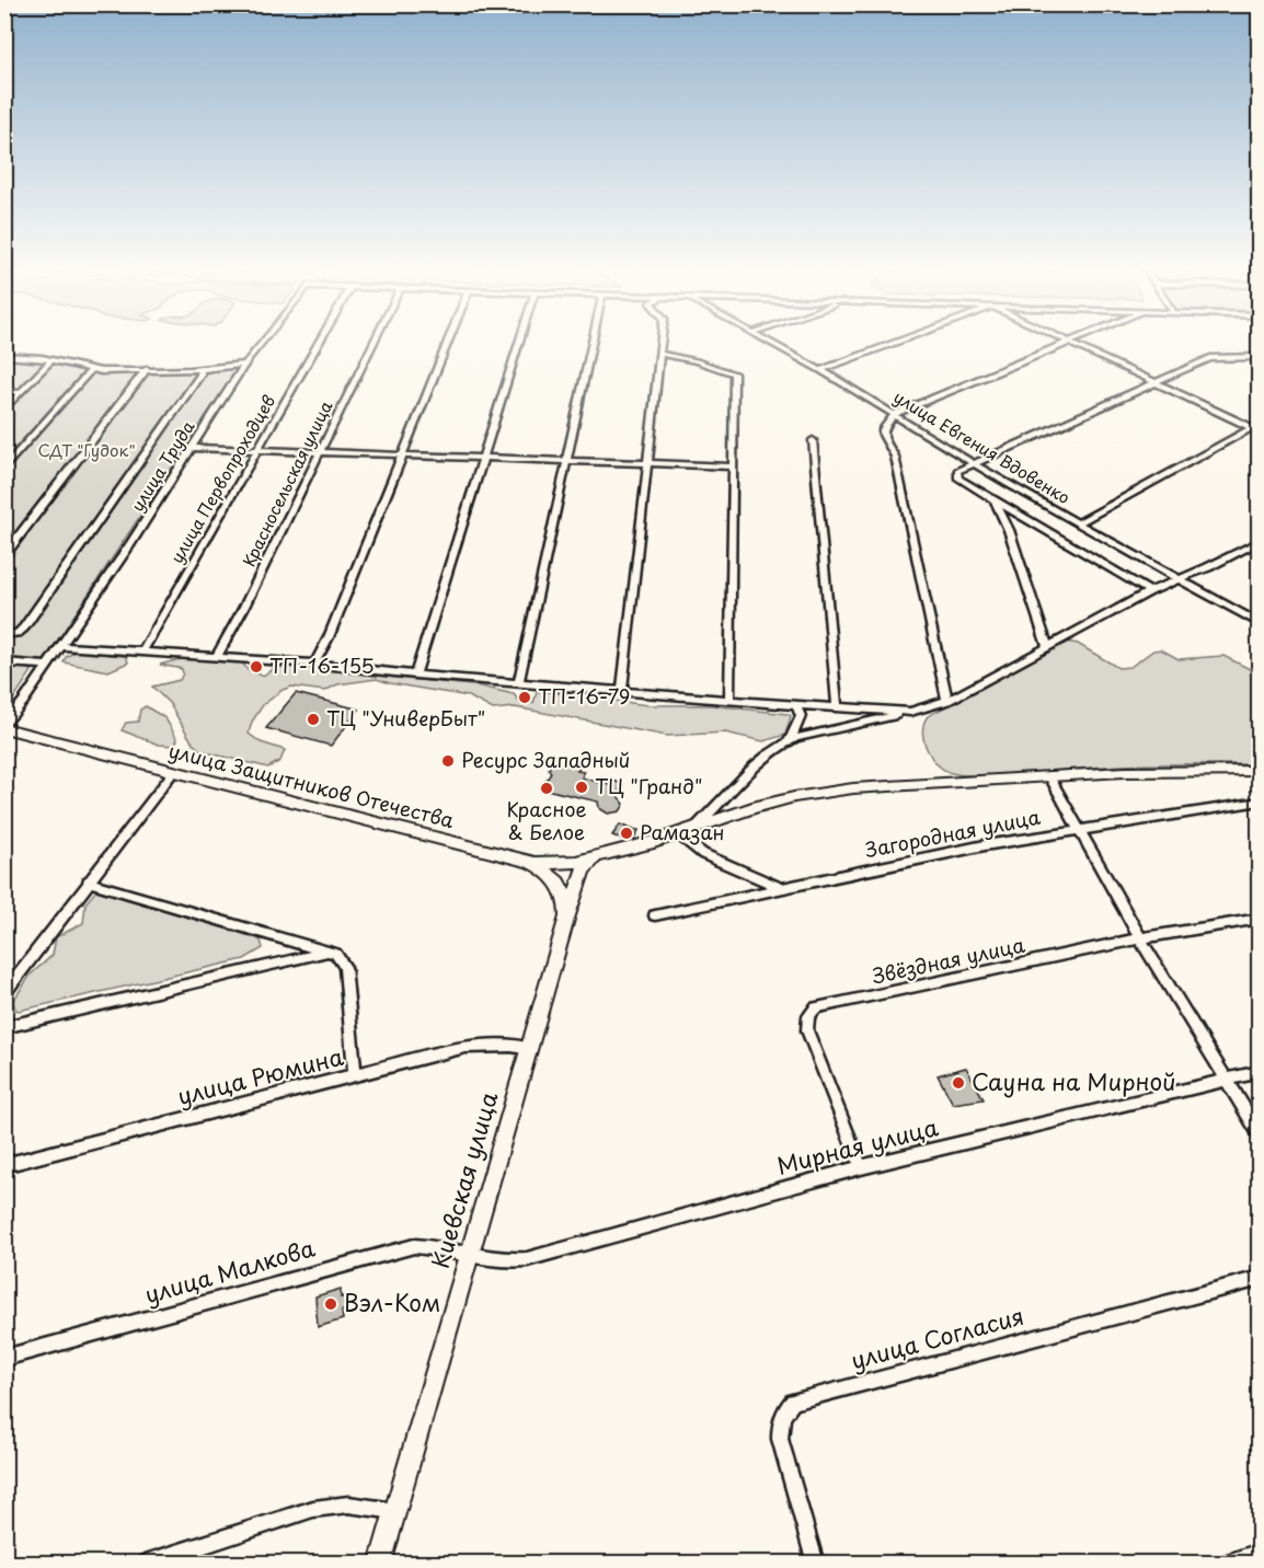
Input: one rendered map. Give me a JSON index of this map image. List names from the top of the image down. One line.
{"streets":{"main road":["улица Защитников Отечества","Киевская улица"],"street":["улица Евгения Вдовенко","улица Труда","улица Первопроходцев","Красносельская улица","Загородная улица","Звёздная улица","улица Рюмина","Мирная улица","улица Малкова","улица Согласия"]},"crossings":[["улица Труда","улица Защитников Отечества"],["улица Защитников Отечества","Киевская улица"],["Звёздная улица","Мирная улица"],["улица Рюмина","Киевская улица"],["Мирная улица","Киевская улица"],["Мирная улица","улица Малкова"],["Киевская улица","улица Малкова"]],"parks":["СДТ \"Гудок\""],"places":["ТП-16-155","ТП-16-79","ТЦ \"УниверБыт\"","Ресурс Западный","ТЦ \"Гранд\"","Красное & Белое","Рамазан","Сауна на Мирной","Вэл-Ком"]}
